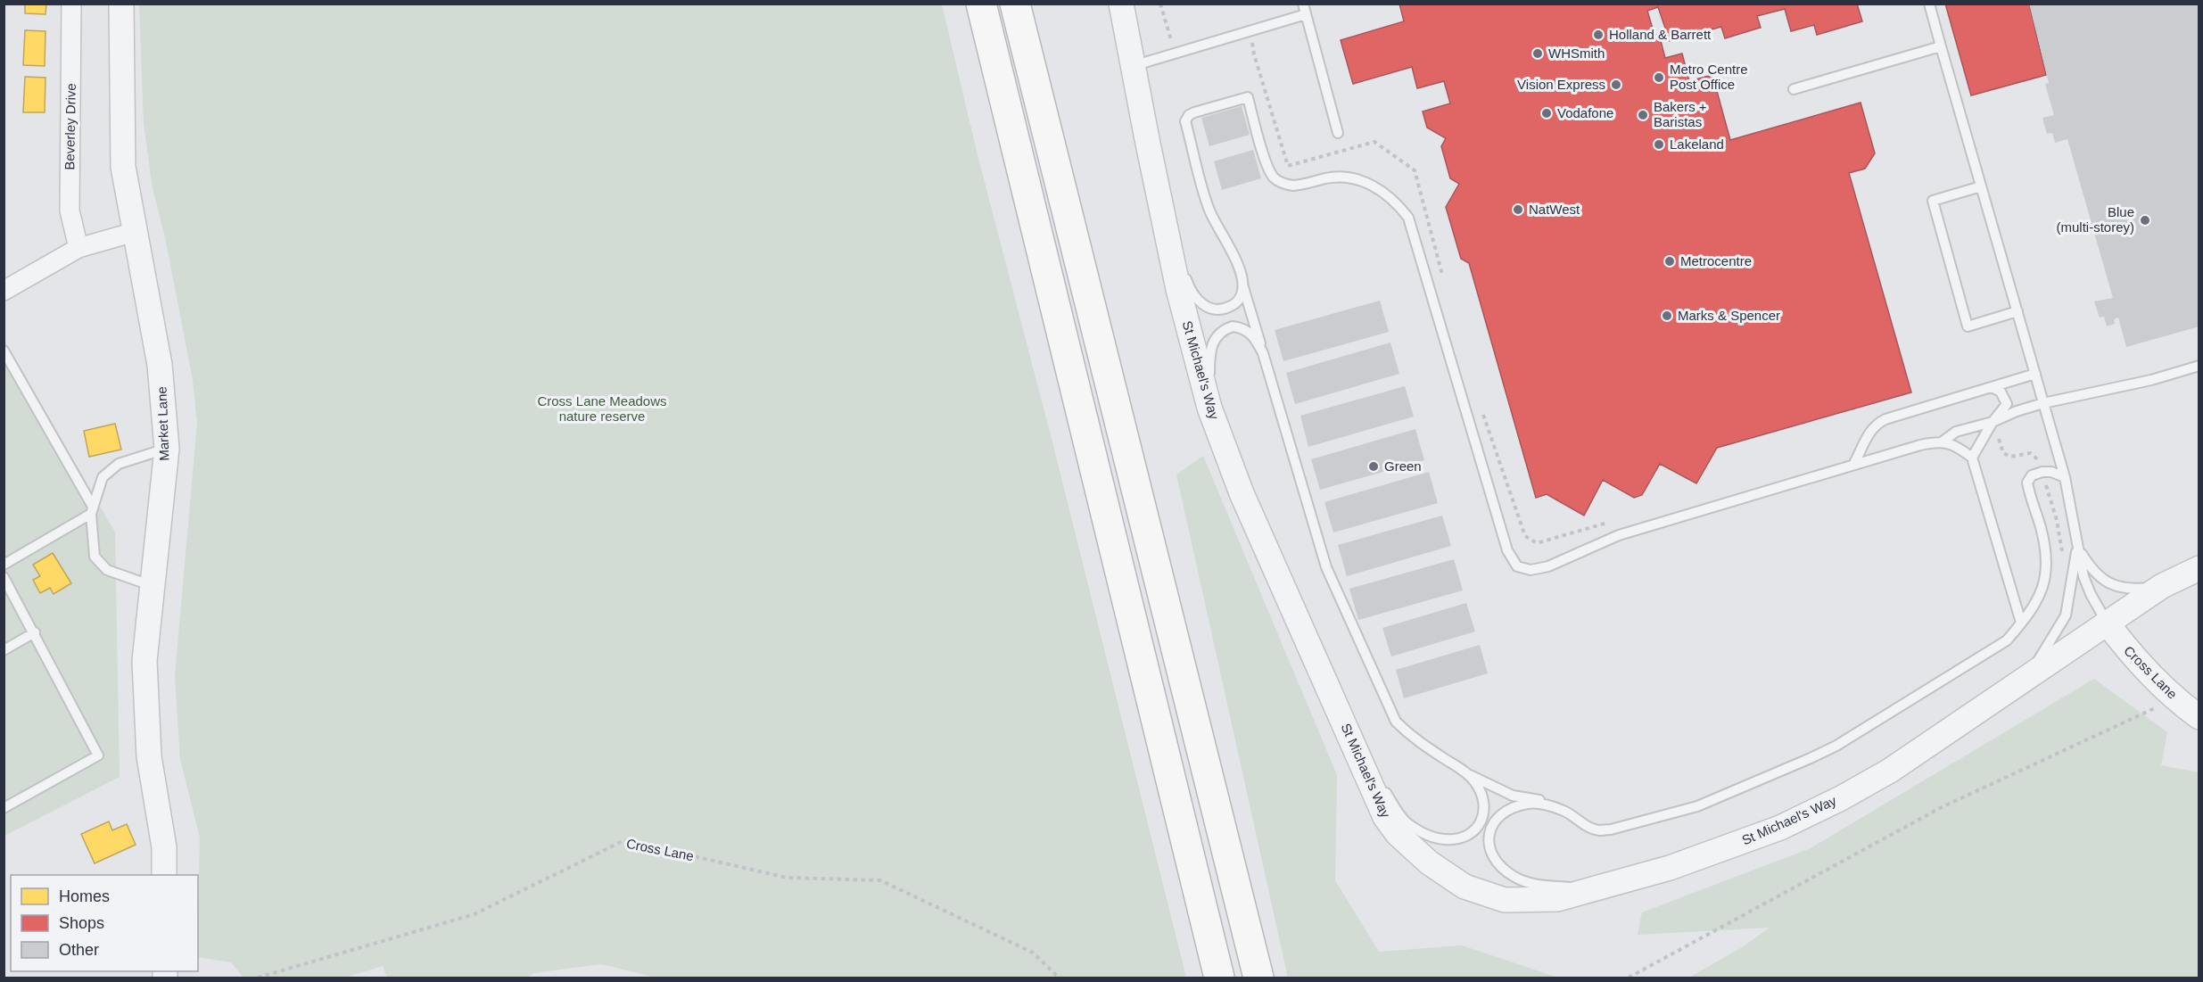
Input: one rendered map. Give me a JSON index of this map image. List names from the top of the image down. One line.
{"streets":{"street":["Beverley Drive","St Michael's Way","Market Lane","Cross Lane"]},"crossings":[["St Michael's Way","Cross Lane"]],"parks":["Cross Lane Meadows nature reserve"],"places":["Holland & Barrett","WHSmith","Metro Centre Post Office","Vision Express","Vodafone","Bakers + Baristas","Lakeland","NatWest","Blue (multi-storey)","Metrocentre","Marks & Spencer","Green"],"legend":["Homes","Shops","Other"]}
